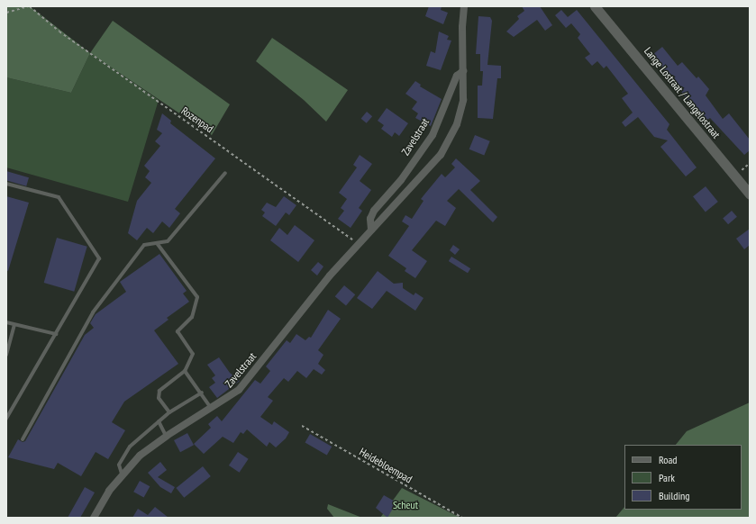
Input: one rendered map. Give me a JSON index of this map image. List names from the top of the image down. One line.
{"streets":{"street":["Lange Lostraat / Langelostraat","Zavelstraat"],"path":["Rozenpad","Heidebloempad"]},"crossings":[["Rozenpad","Zavelstraat"]],"parks":["Scheut"],"legend":["Road","Park","Building"]}
